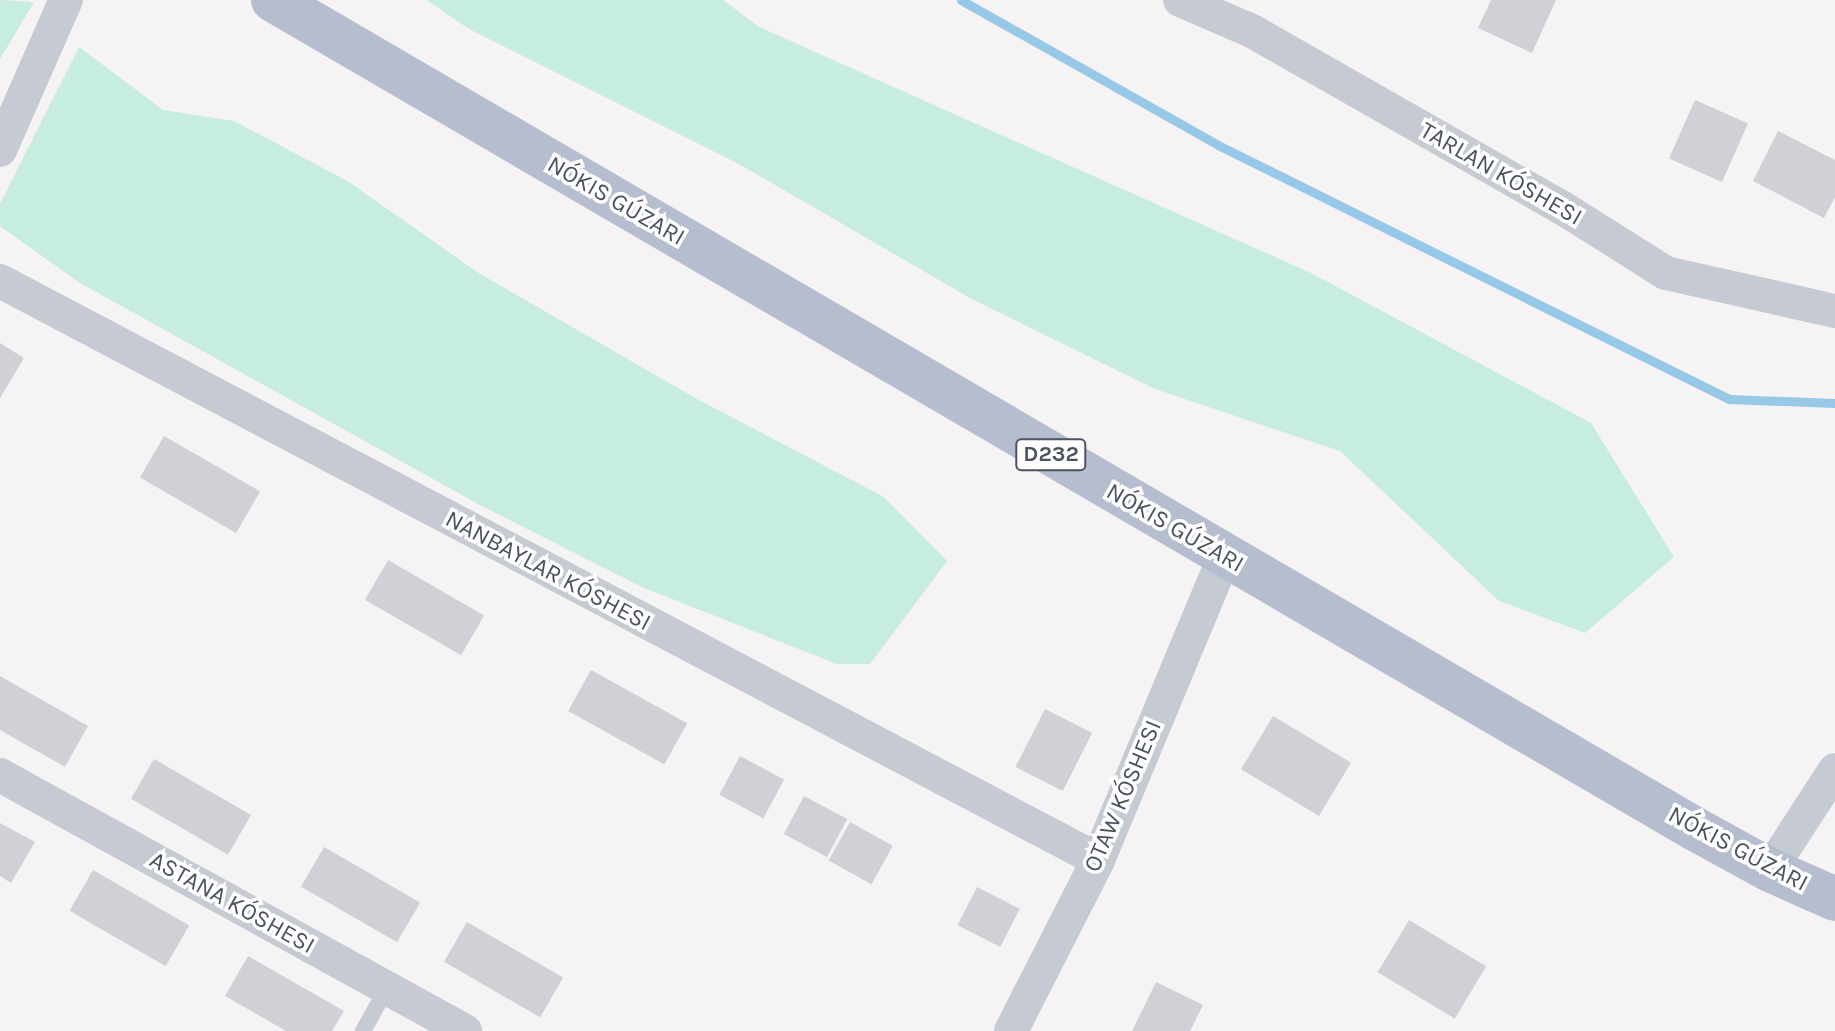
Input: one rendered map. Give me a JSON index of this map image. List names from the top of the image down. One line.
{"streets":{"main road":["D232"],"street":["TARLAN KÓSHESI","NANBAYLAR KÓSHESI","OTAW KÓSHESI","ASTANA KÓSHESI"]},"crossings":[["D232","OTAW KÓSHESI"],["NANBAYLAR KÓSHESI","OTAW KÓSHESI"]]}
